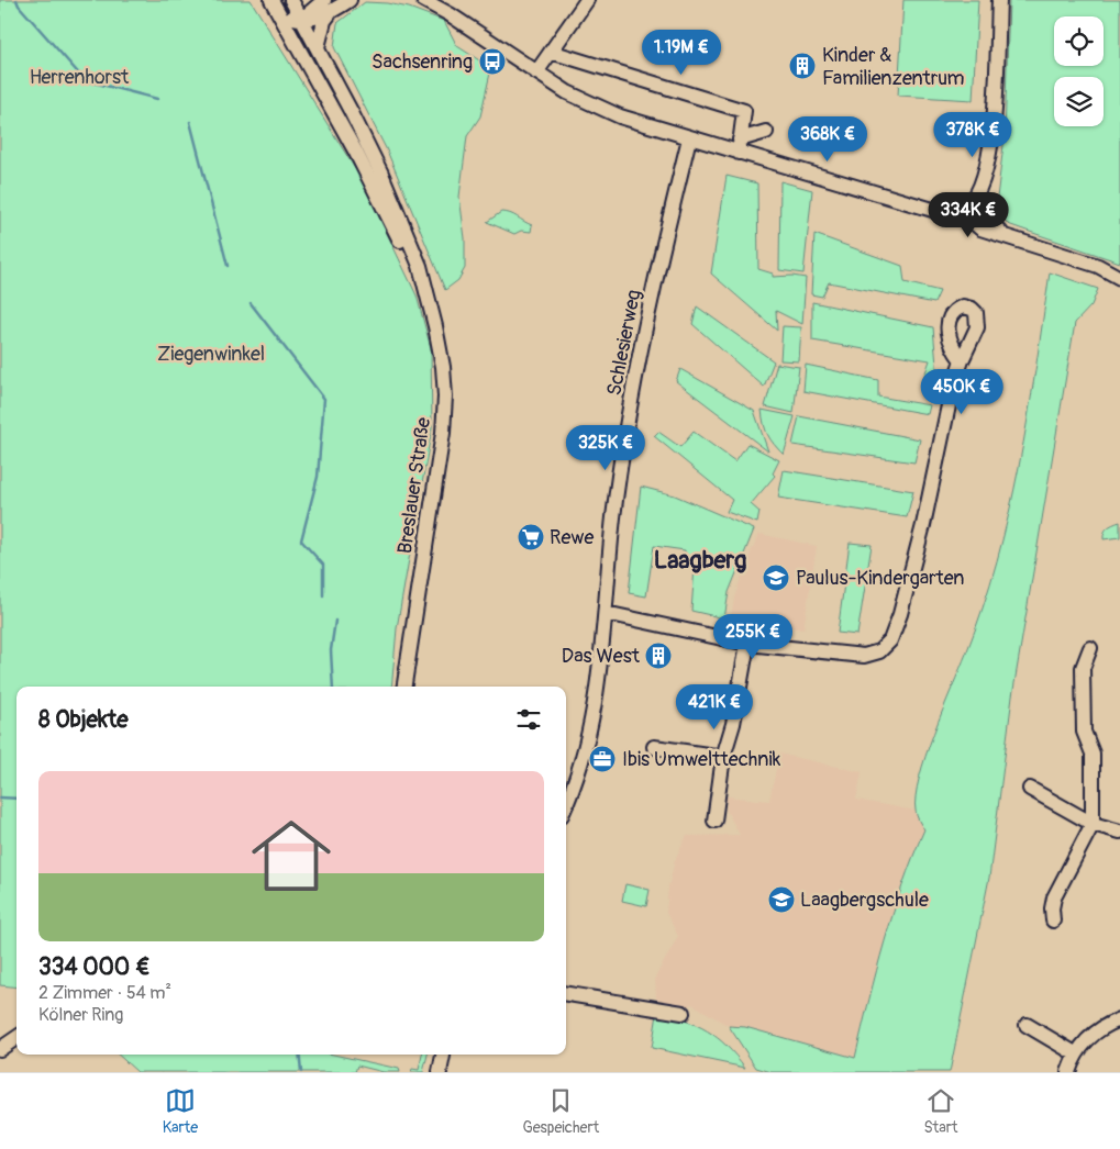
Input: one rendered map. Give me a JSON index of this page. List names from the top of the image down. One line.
{"streets":{"street":["Schlesierweg","Breslauer Straße"]},"districts":["Laagberg"],"parks":["Herrenhorst","Ziegenwinkel"],"places":{"bus stop":["Sachsenring"],"building":["Kinder & Familienzentrum","Das West"],"supermarket":["Rewe"],"school or university":["Paulus-Kindergarten","Laagbergschule"],"office":["Ibis Umwelttechnik"]},"page":{"price":["1.19M €","378K €","368K €","334K €","450K €","325K €","255K €","421K €"],"heading":"8 Objekte","list":[{"name":"334 000 €","note":"2 Zimmer · 54 m² · Kölner Ring"}],"tabs":["Karte","Gespeichert","Start"]}}
